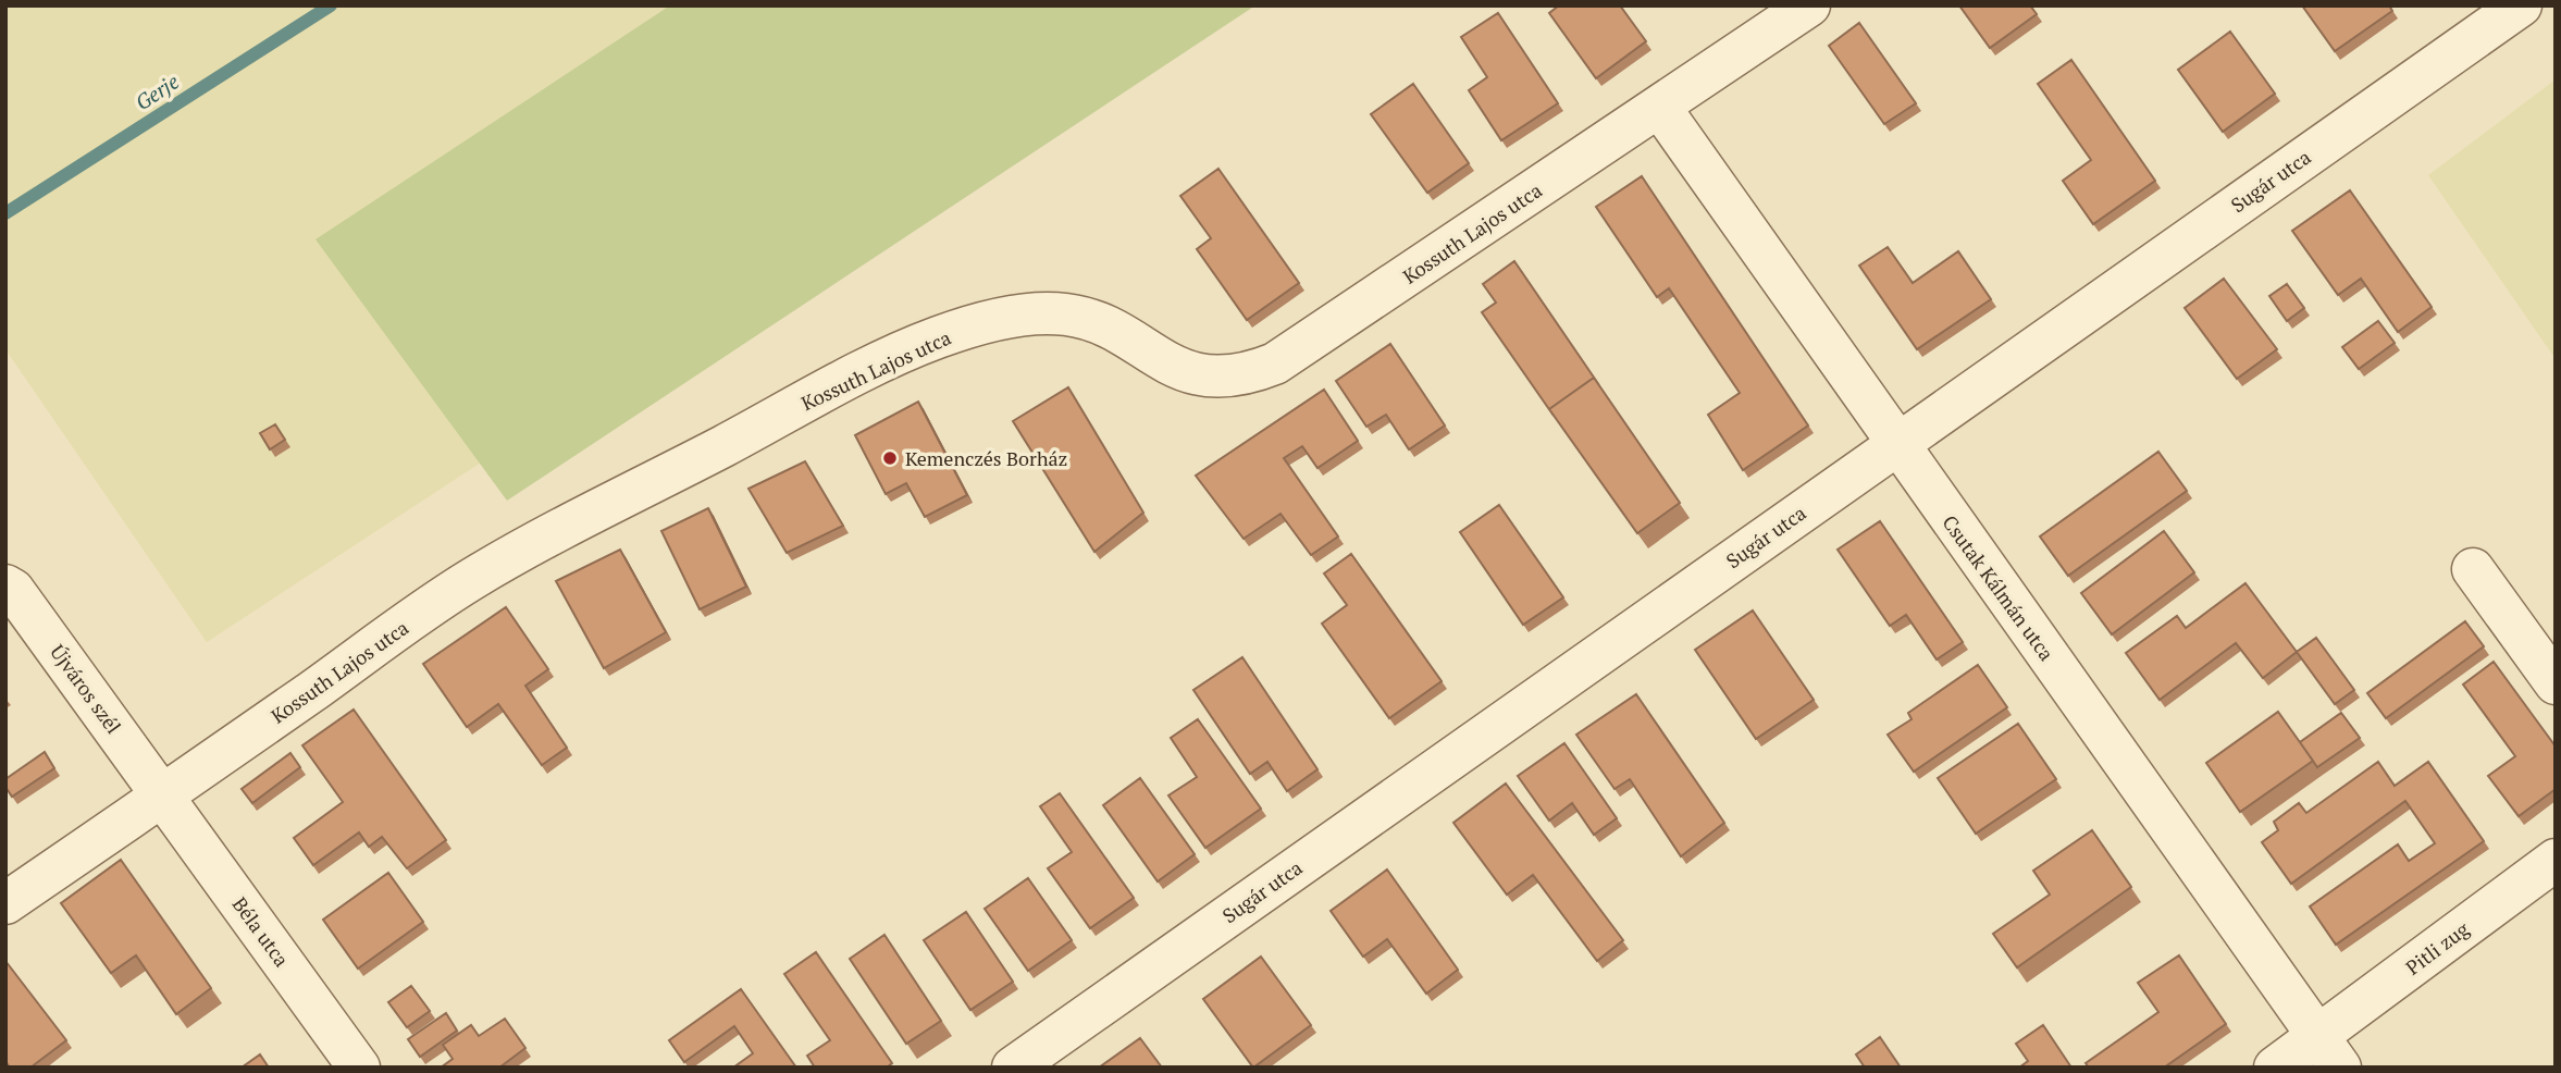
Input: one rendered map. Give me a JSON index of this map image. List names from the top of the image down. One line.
{"streets":{"street":["Sugár utca","Kossuth Lajos utca","Csutak Kálmán utca","Újváros szél","Béla utca","Pitli zug"]},"crossings":[["Sugár utca","Csutak Kálmán utca"],["Kossuth Lajos utca","Csutak Kálmán utca"],["Kossuth Lajos utca","Újváros szél"],["Kossuth Lajos utca","Béla utca"],["Csutak Kálmán utca","Pitli zug"],["Újváros szél","Béla utca"]],"water":["Gerje"],"places":["Kemenczés Borház"]}
